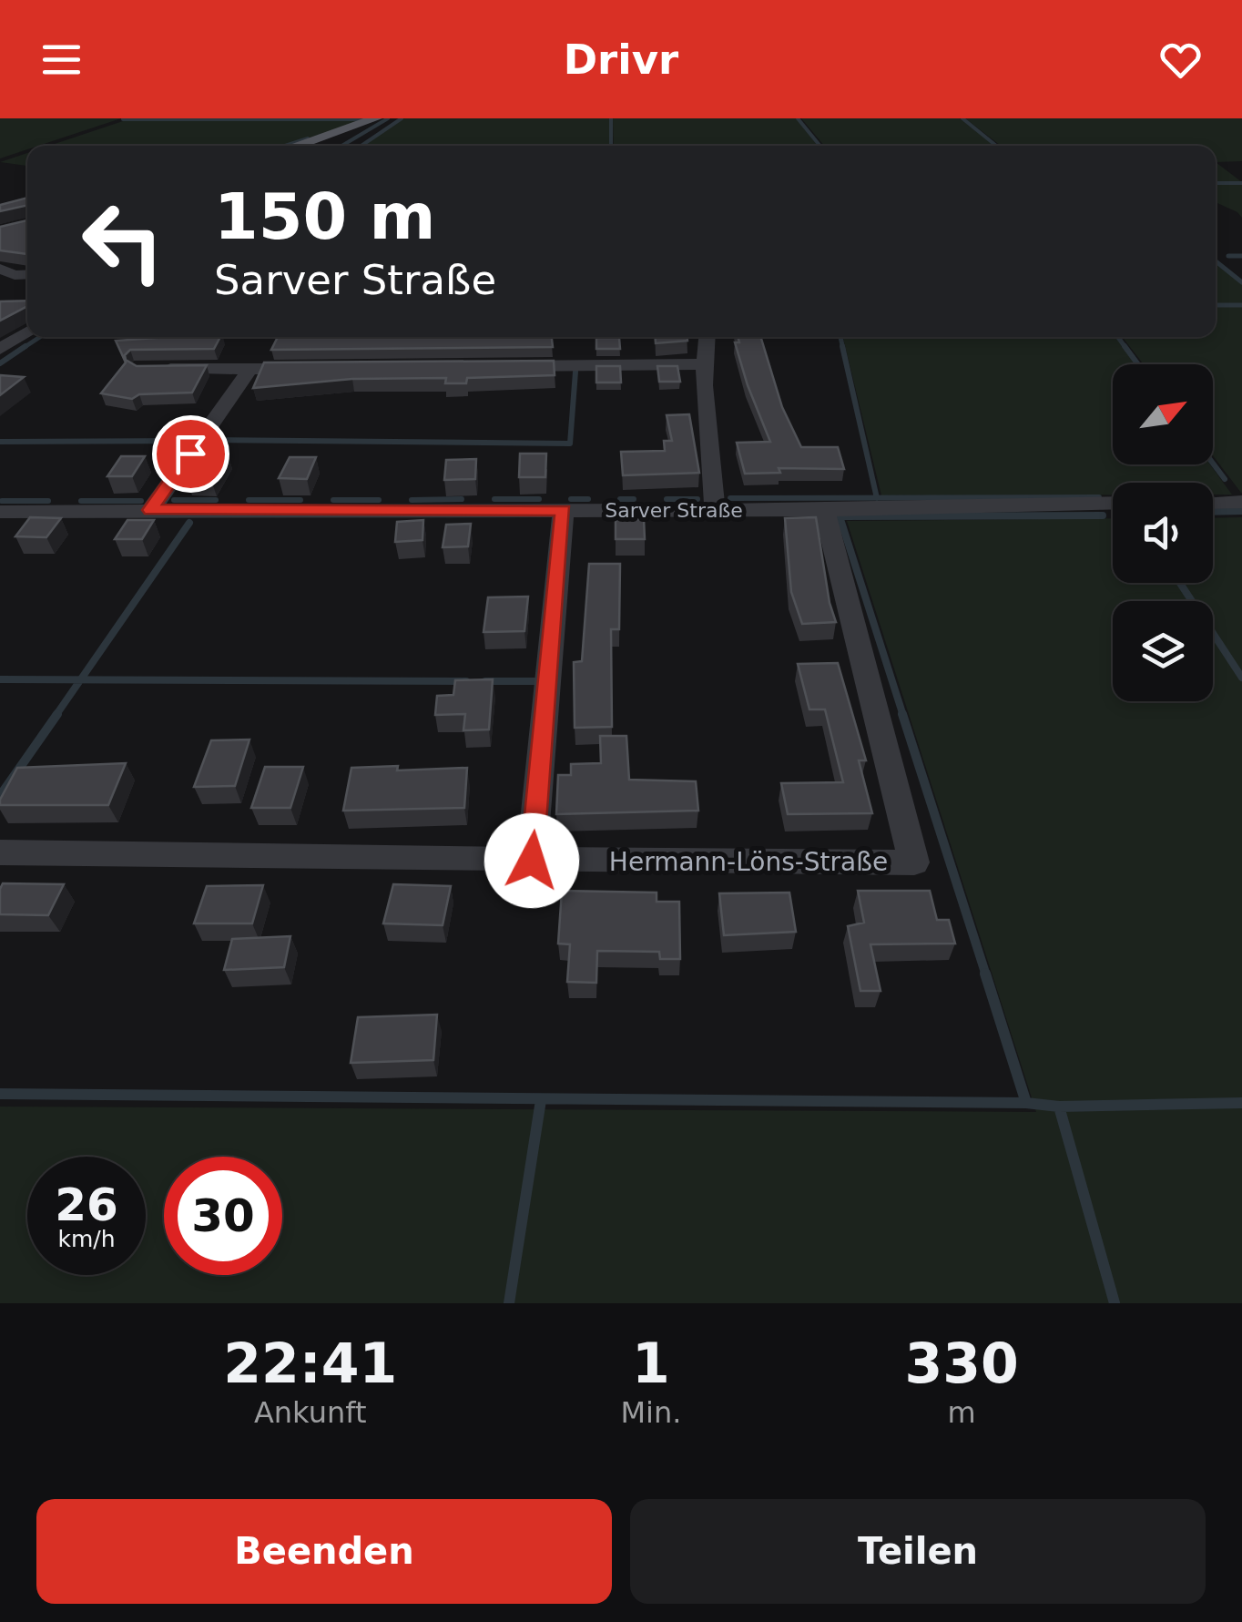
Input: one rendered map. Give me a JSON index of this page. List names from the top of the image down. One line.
{"streets":{"street":["Sarver Straße","Hermann-Löns-Straße"]},"crossings":[["Sarver Straße","Hermann-Löns-Straße"]],"north":"top right","page":{"header":"Drivr","turn":["150 m","Sarver Straße"],"speed":"26 km/h","limit":"30","eta":["22:41","Ankunft","1","Min.","330","m"],"buttons":["Beenden","Teilen"]}}
